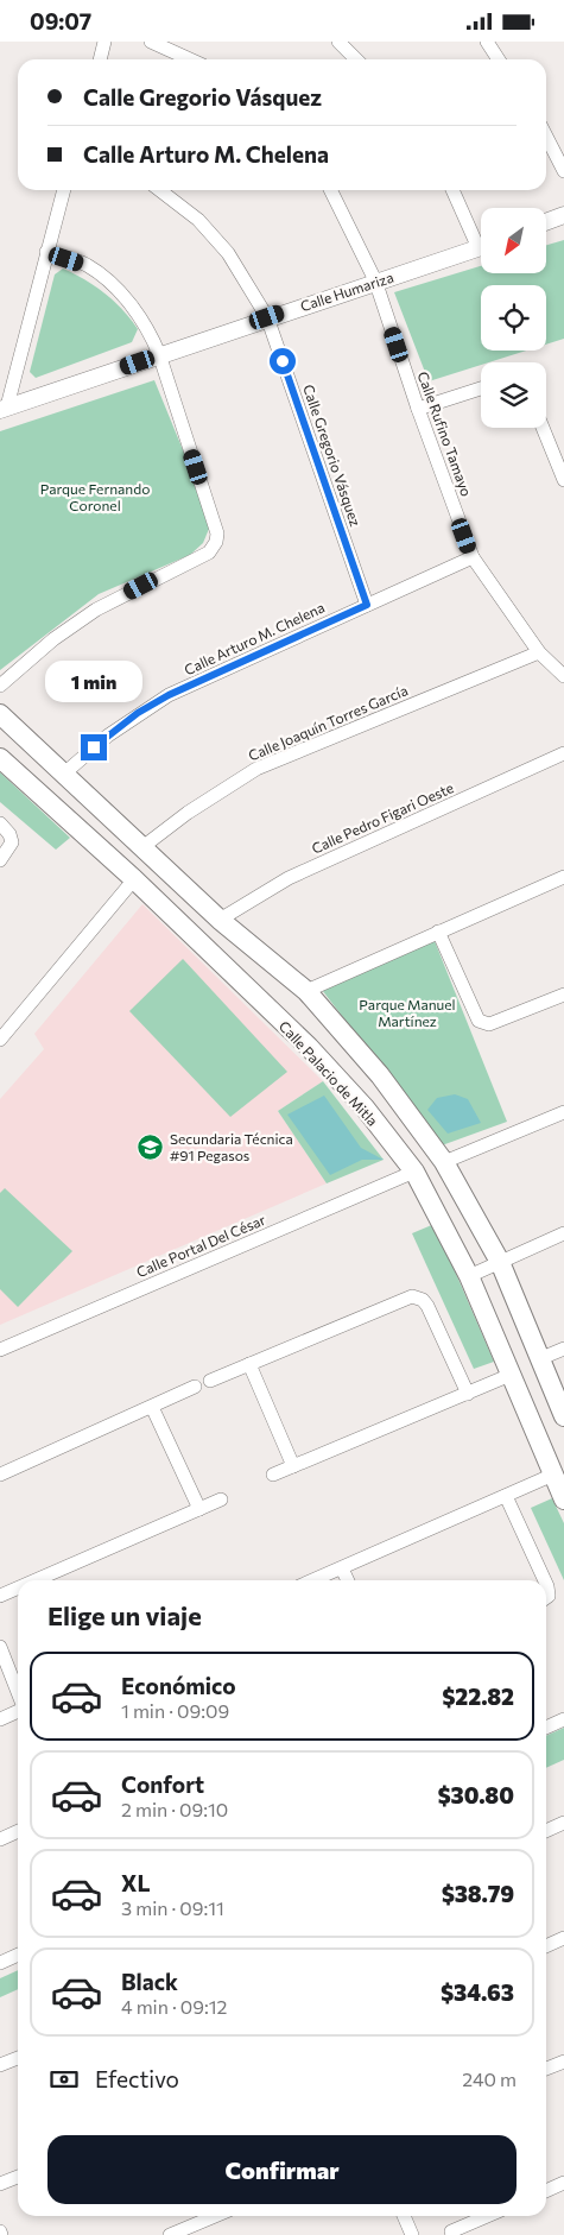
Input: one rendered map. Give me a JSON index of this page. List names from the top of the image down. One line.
{"streets":{"main road":["Calle Palacio de Mitla"],"street":["Calle Humariza","Calle Rufino Tamayo","Calle Gregorio Vásquez","Calle Arturo M. Chelena","Calle Joaquín Torres García","Calle Pedro Figari Oeste","Calle Portal Del César"]},"crossings":[["Calle Humariza","Calle Rufino Tamayo"],["Calle Humariza","Calle Gregorio Vásquez"],["Calle Rufino Tamayo","Calle Arturo M. Chelena"],["Calle Rufino Tamayo","Calle Joaquín Torres García"],["Calle Gregorio Vásquez","Calle Arturo M. Chelena"],["Calle Palacio de Mitla","Calle Portal Del César"]],"parks":["Parque Fernando Coronel","Parque Manuel Martínez"],"places":{"school or university":["Secundaria Técnica #91 Pegasos"]},"north":"bottom left","page":{"status":"09:07","banner":["Calle Gregorio Vásquez","Calle Arturo M. Chelena"],"bubble":"1 min","heading":"Elige un viaje","list":[{"name":"Económico","note":"1 min · 09:09","value":"$22.82"},{"name":"Confort","note":"2 min · 09:10","value":"$30.80"},{"name":"XL","note":"3 min · 09:11","value":"$38.79"},{"name":"Black","note":"4 min · 09:12","value":"$34.63"}],"pay":["Efectivo","240 m"],"buttons":"Confirmar"}}
